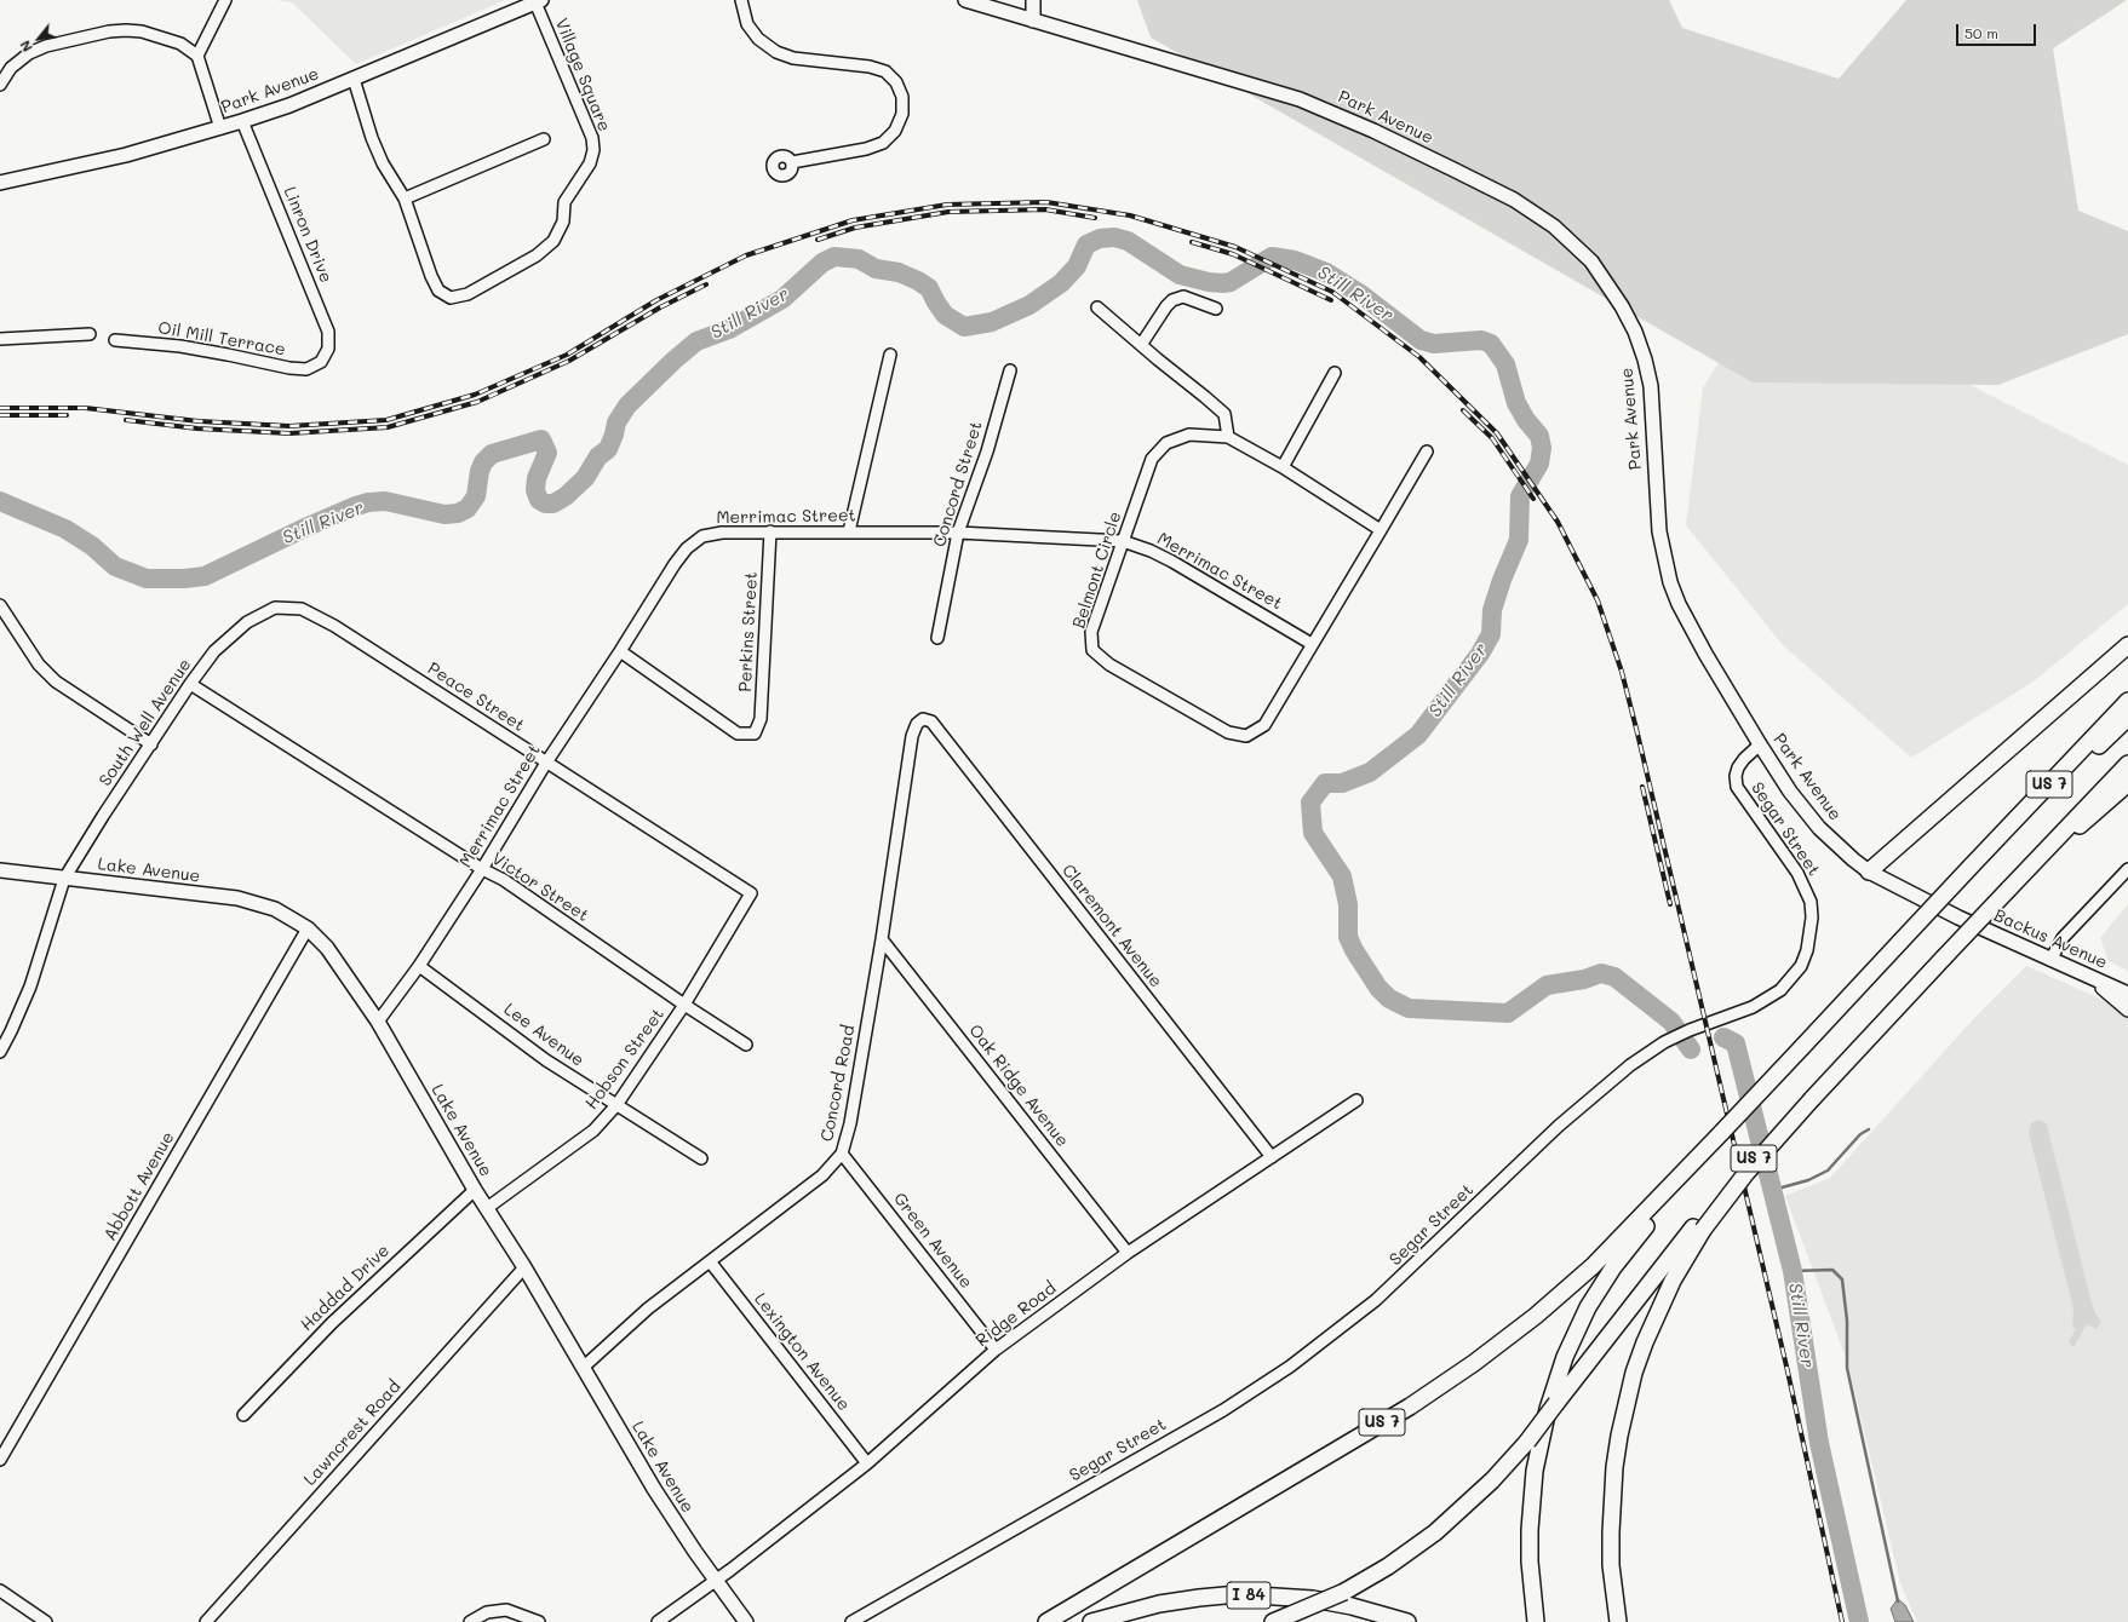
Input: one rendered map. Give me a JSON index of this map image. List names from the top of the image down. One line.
{"streets":{"highway":["US 7","I 84"],"main road":["Park Avenue","Lake Avenue","Backus Avenue"],"street":["Village Square","Linron Drive","Oil Mill Terrace","Concord Street","Merrimac Street","Belmont Circle","Perkins Street","Peace Street","South Well Avenue","Segar Street","Victor Street","Claremont Avenue","Lee Avenue","Hobson Street","Concord Road","Oak Ridge Avenue","Abbott Avenue","Green Avenue","Haddad Drive","Ridge Road","Lexington Avenue","Lawncrest Road"]},"crossings":[["Village Square","Park Avenue"],["Park Avenue","Linron Drive"],["Park Avenue","Segar Street"],["Park Avenue","Backus Avenue"],["Linron Drive","Oil Mill Terrace"],["Concord Street","Merrimac Street"],["Merrimac Street","Belmont Circle"],["Merrimac Street","Perkins Street"],["Merrimac Street","Peace Street"],["Merrimac Street","Lake Avenue"],["Merrimac Street","Victor Street"],["Merrimac Street","Lee Avenue"],["Peace Street","South Well Avenue"],["Peace Street","Hobson Street"],["South Well Avenue","Lake Avenue"],["South Well Avenue","Victor Street"],["Lake Avenue","Hobson Street"],["Lake Avenue","Concord Road"],["Lake Avenue","Abbott Avenue"],["Lake Avenue","Haddad Drive"],["Lake Avenue","Ridge Road"],["Lake Avenue","Lawncrest Road"],["Victor Street","Hobson Street"],["Claremont Avenue","Concord Road"],["Claremont Avenue","Ridge Road"],["Lee Avenue","Hobson Street"],["Concord Road","Oak Ridge Avenue"],["Concord Road","Green Avenue"],["Concord Road","Lexington Avenue"],["Oak Ridge Avenue","Ridge Road"],["Green Avenue","Ridge Road"],["Ridge Road","Lexington Avenue"]],"water":["Still River"],"scale_bar":"50 m","north":"bottom left"}
